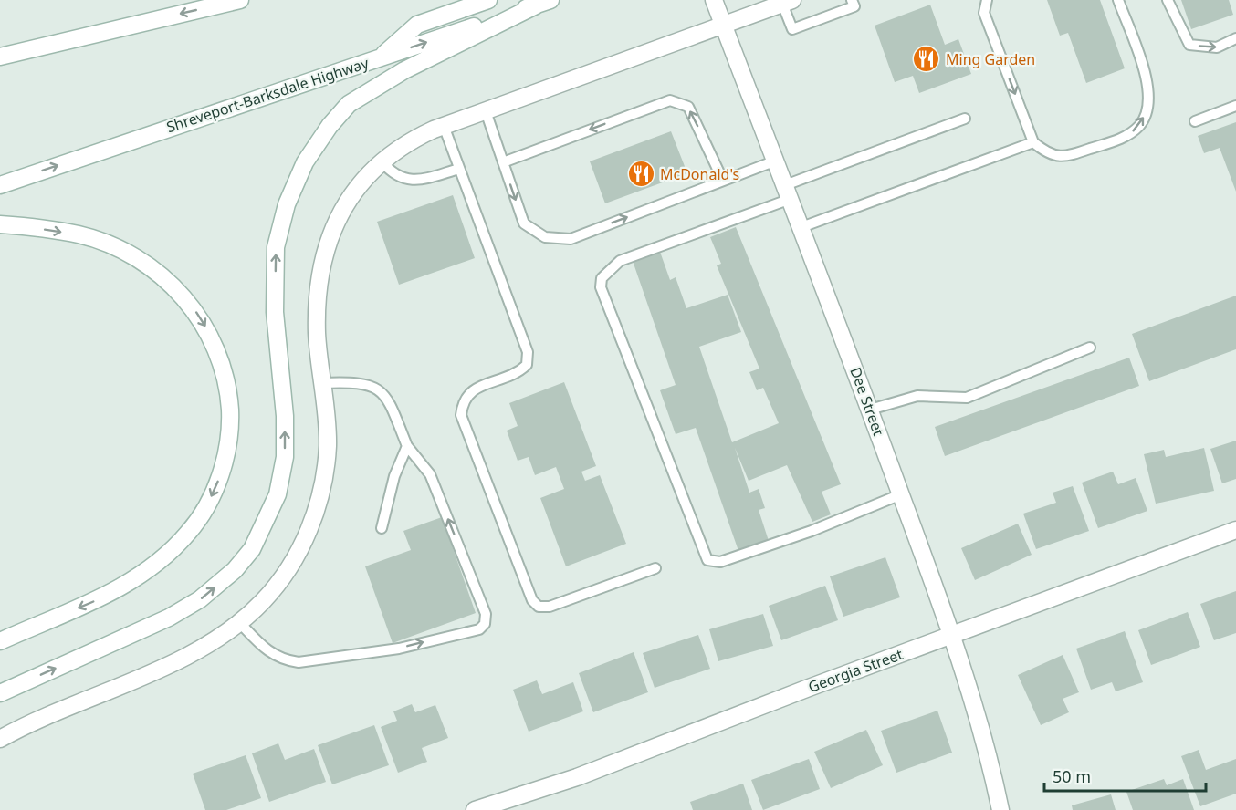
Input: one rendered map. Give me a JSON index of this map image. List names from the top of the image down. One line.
{"streets":{"street":["Shreveport-Barksdale Highway","Dee Street","Georgia Street"]},"crossings":[["Dee Street","Georgia Street"]],"places":{"restaurant":["Ming Garden","McDonald's"]},"scale_bar":"50 m"}
